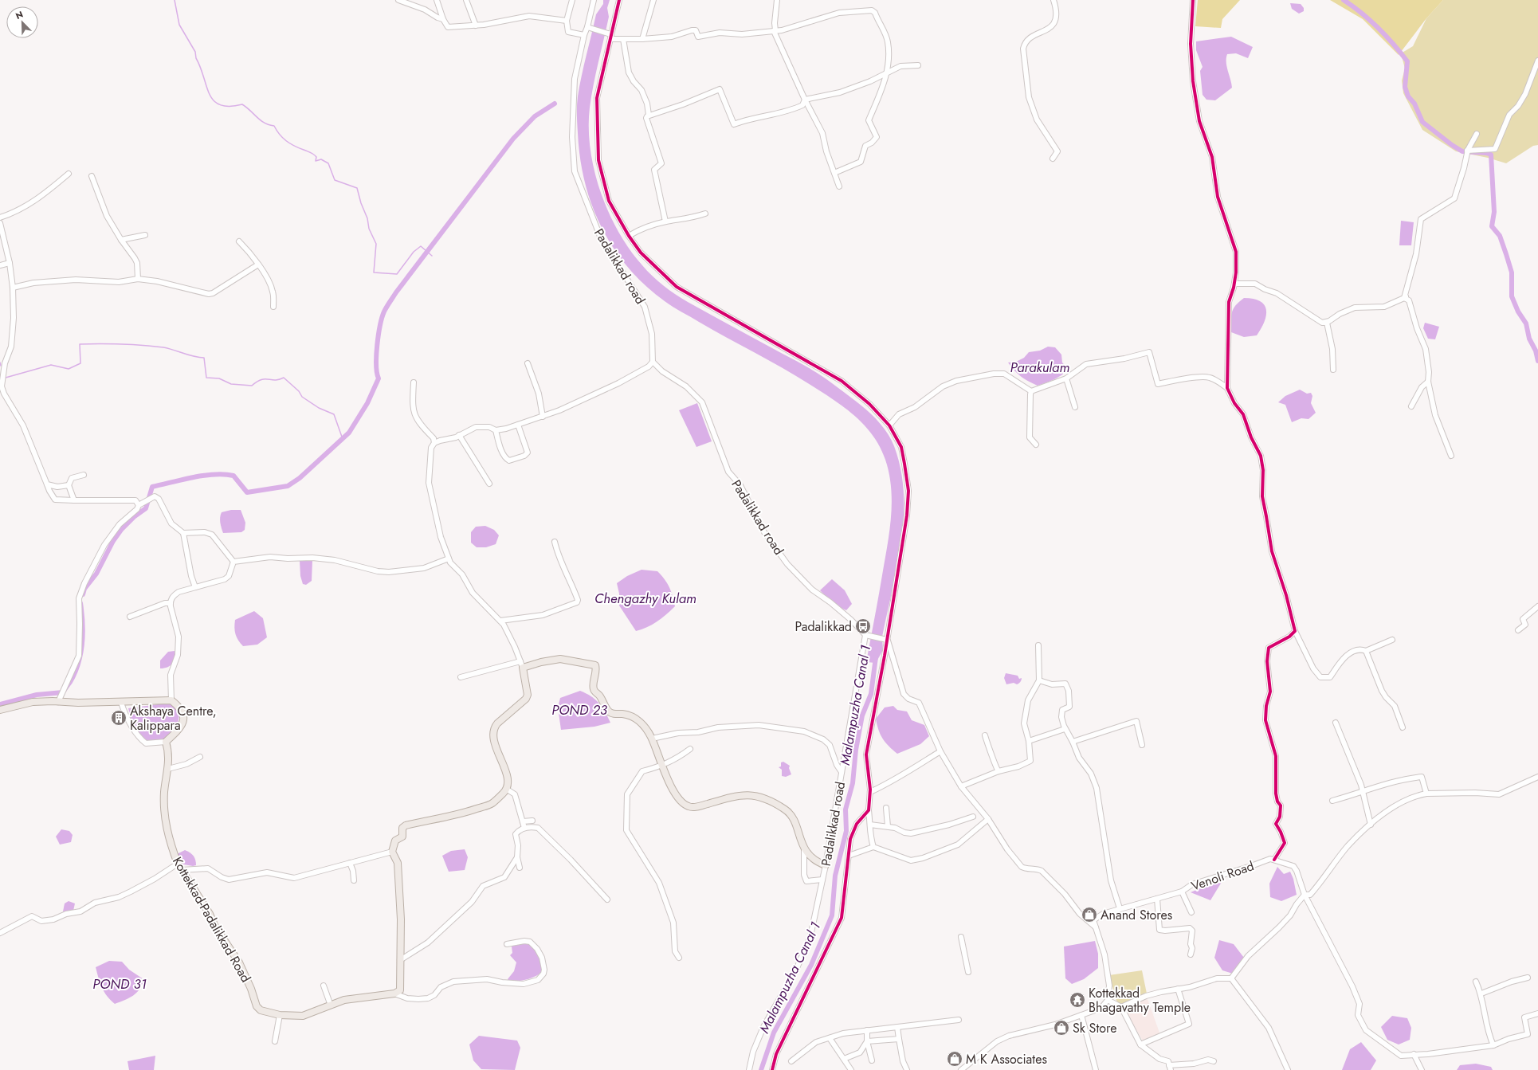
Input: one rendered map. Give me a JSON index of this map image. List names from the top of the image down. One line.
{"streets":{"main road":["Kottekkad-Padalikkad Road"],"street":["Padalikkad road","Venoli Road"]},"water":["Parakulam","Chengazhy Kulam","Malampuzha Canal 1","POND 23","POND 31"],"places":{"bus stop":["Padalikkad"],"building":["Akshaya Centre, Kalippara"],"shop":["Anand Stores","Sk Store","M K Associates"],"temple":["Kottekkad Bhagavathy Temple"]},"north":"top left"}
